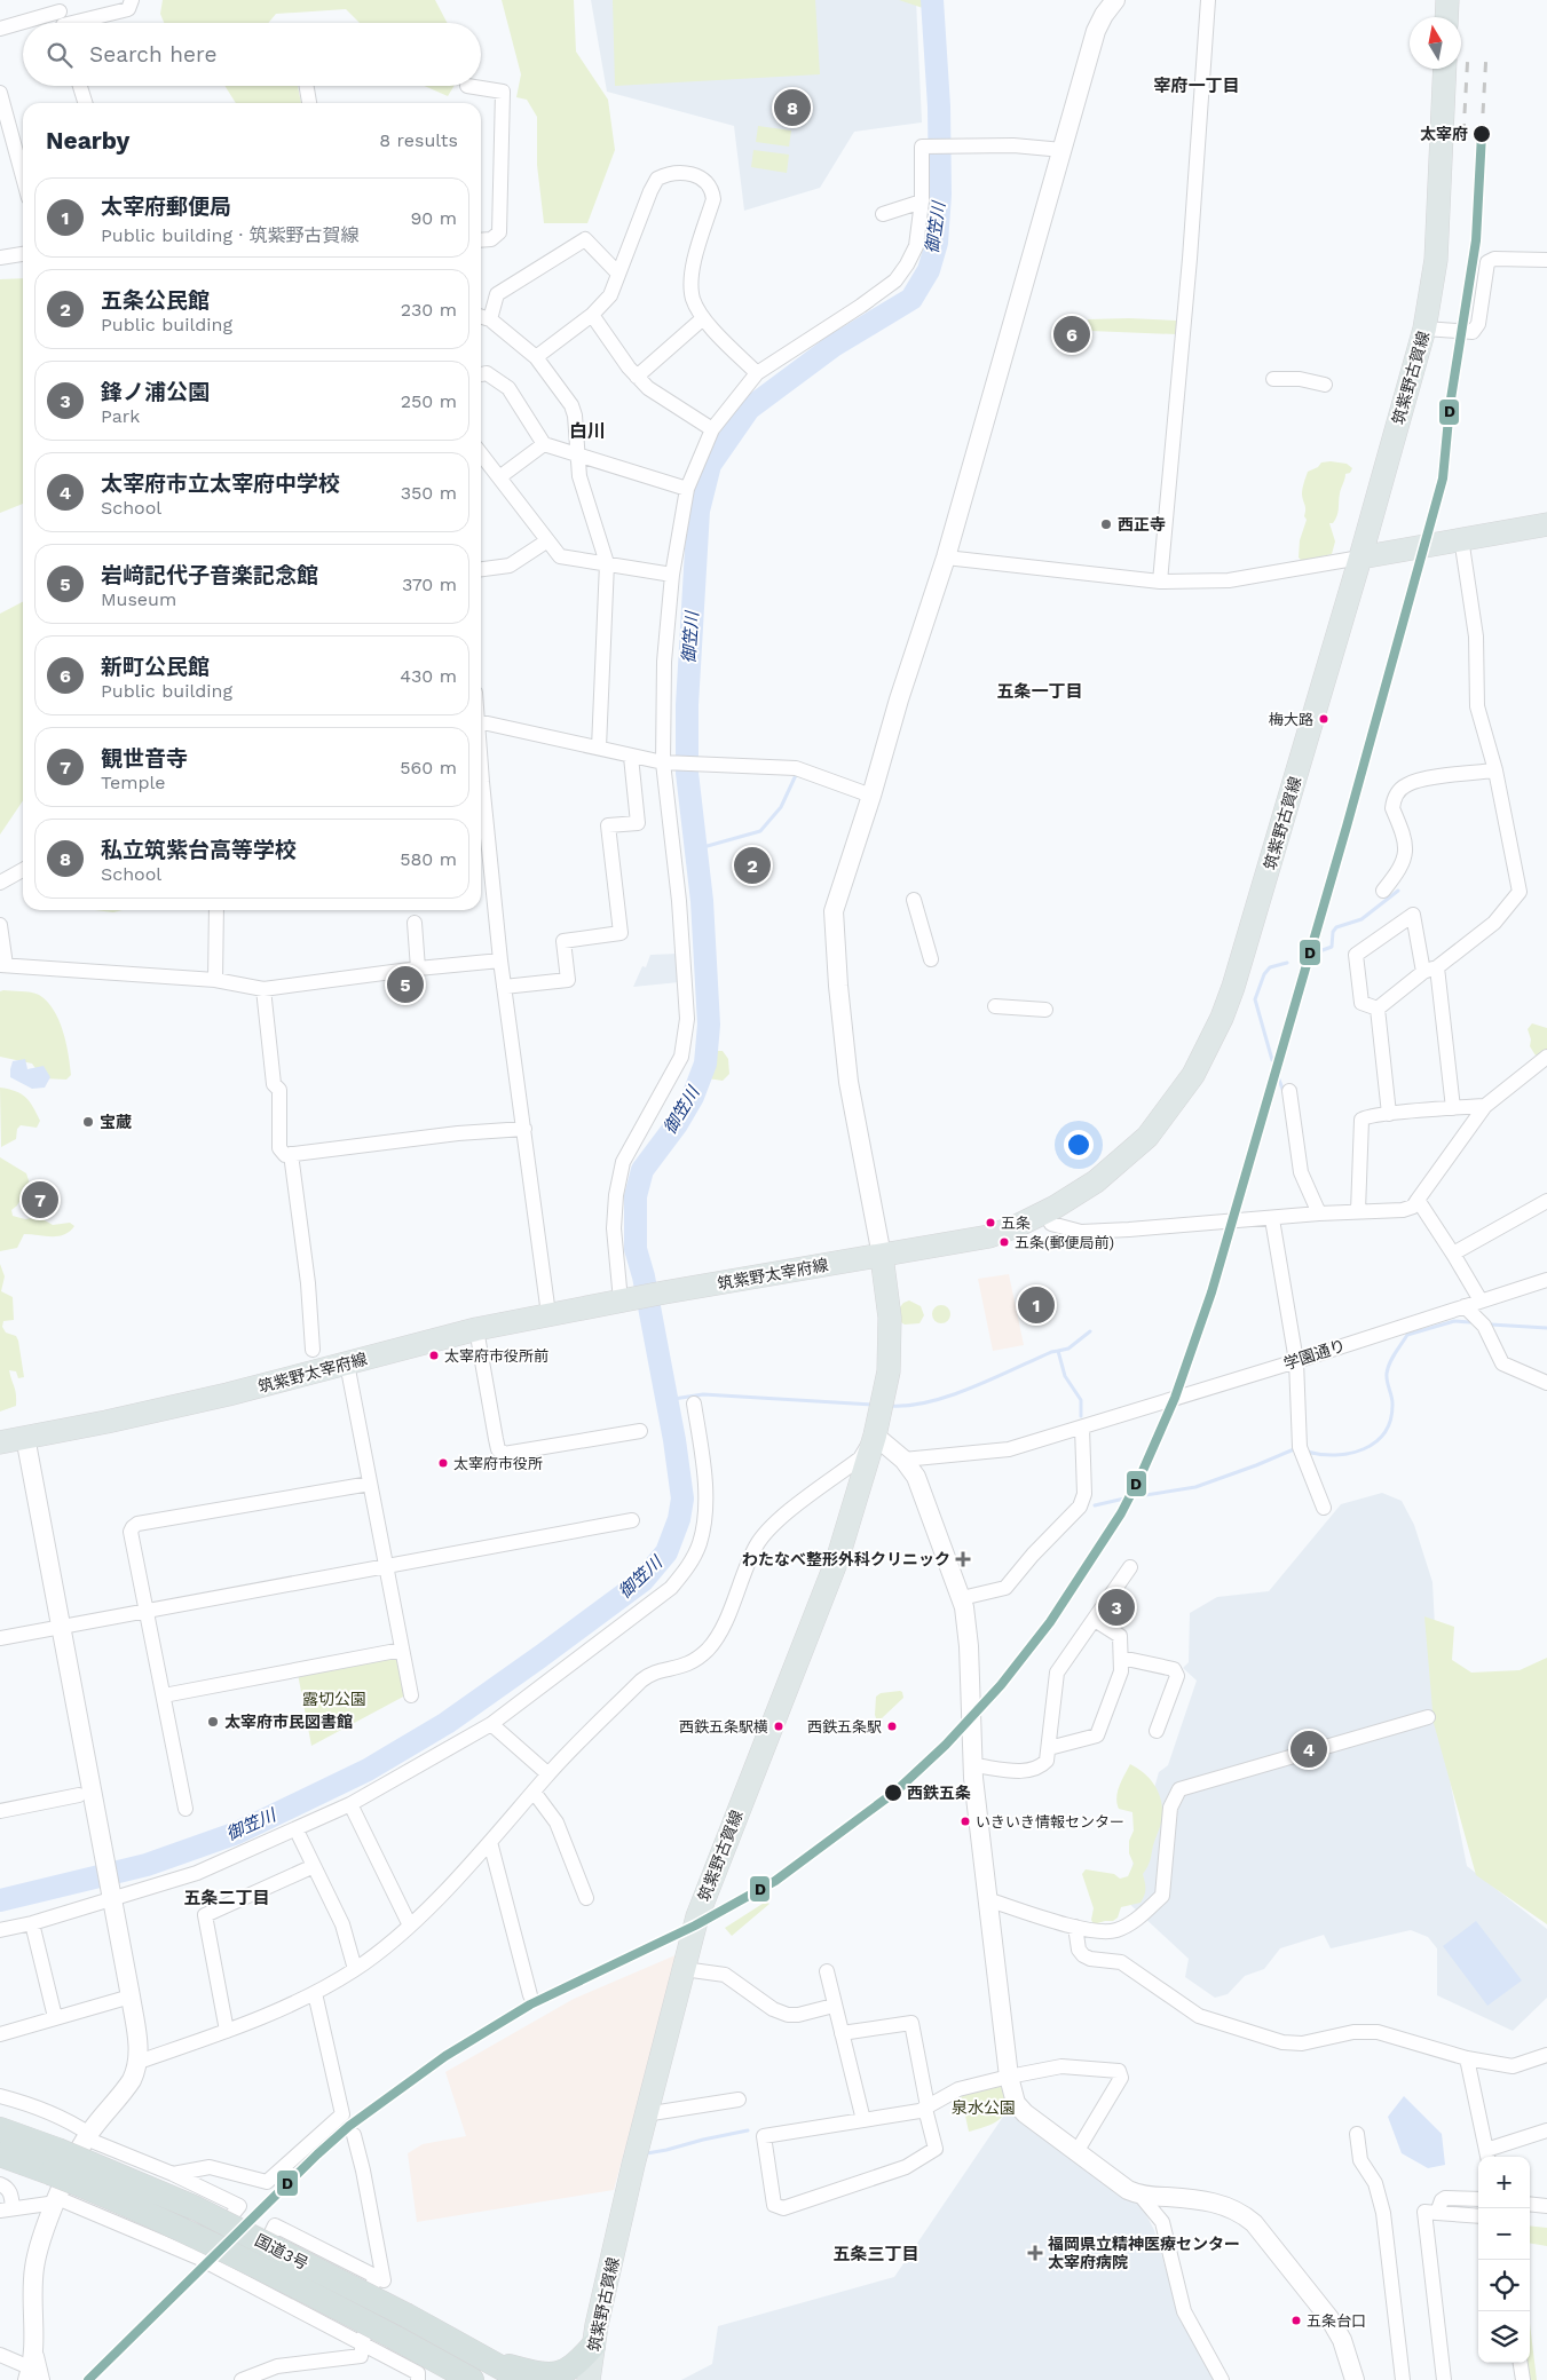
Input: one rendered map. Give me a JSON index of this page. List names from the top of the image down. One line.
{"streets":{"highway":["国道3号"],"main road":["筑紫野古賀線","筑紫野太宰府線"],"street":["学園通り"]},"crossings":[["筑紫野古賀線","筑紫野太宰府線"]],"districts":["宰府一丁目","白川","五条一丁目","五条二丁目","五条三丁目"],"water":["御笠川"],"parks":["露切公園","泉水公園"],"places":{"other":["太宰府","西正寺","梅大路","宝蔵","五条","五条(郵便局前)","太宰府市役所前","太宰府市役所","太宰府市民図書館","西鉄五条駅横","西鉄五条駅","西鉄五条","いきいき情報センター","五条台口"],"health":["わたなべ整形外科クリニック","福岡県立精神医療センター 太宰府病院"]},"lines":["transit line D"],"north":"top","page":{"search":"Search here","pins":["8","6","2","5","7","1","3","4"],"heading":["Nearby","8 results"],"list":[{"mark":"1","name":"太宰府郵便局","note":"Public building · 筑紫野古賀線","value":"90 m"},{"mark":"2","name":"五条公民館","note":"Public building","value":"230 m"},{"mark":"3","name":"鋒ノ浦公園","note":"Park","value":"250 m"},{"mark":"4","name":"太宰府市立太宰府中学校","note":"School","value":"350 m"},{"mark":"5","name":"岩﨑記代子音楽記念館","note":"Museum","value":"370 m"},{"mark":"6","name":"新町公民館","note":"Public building","value":"430 m"},{"mark":"7","name":"観世音寺","note":"Temple","value":"560 m"},{"mark":"8","name":"私立筑紫台高等学校","note":"School","value":"580 m"}],"map_buttons":["+","−"]}}
